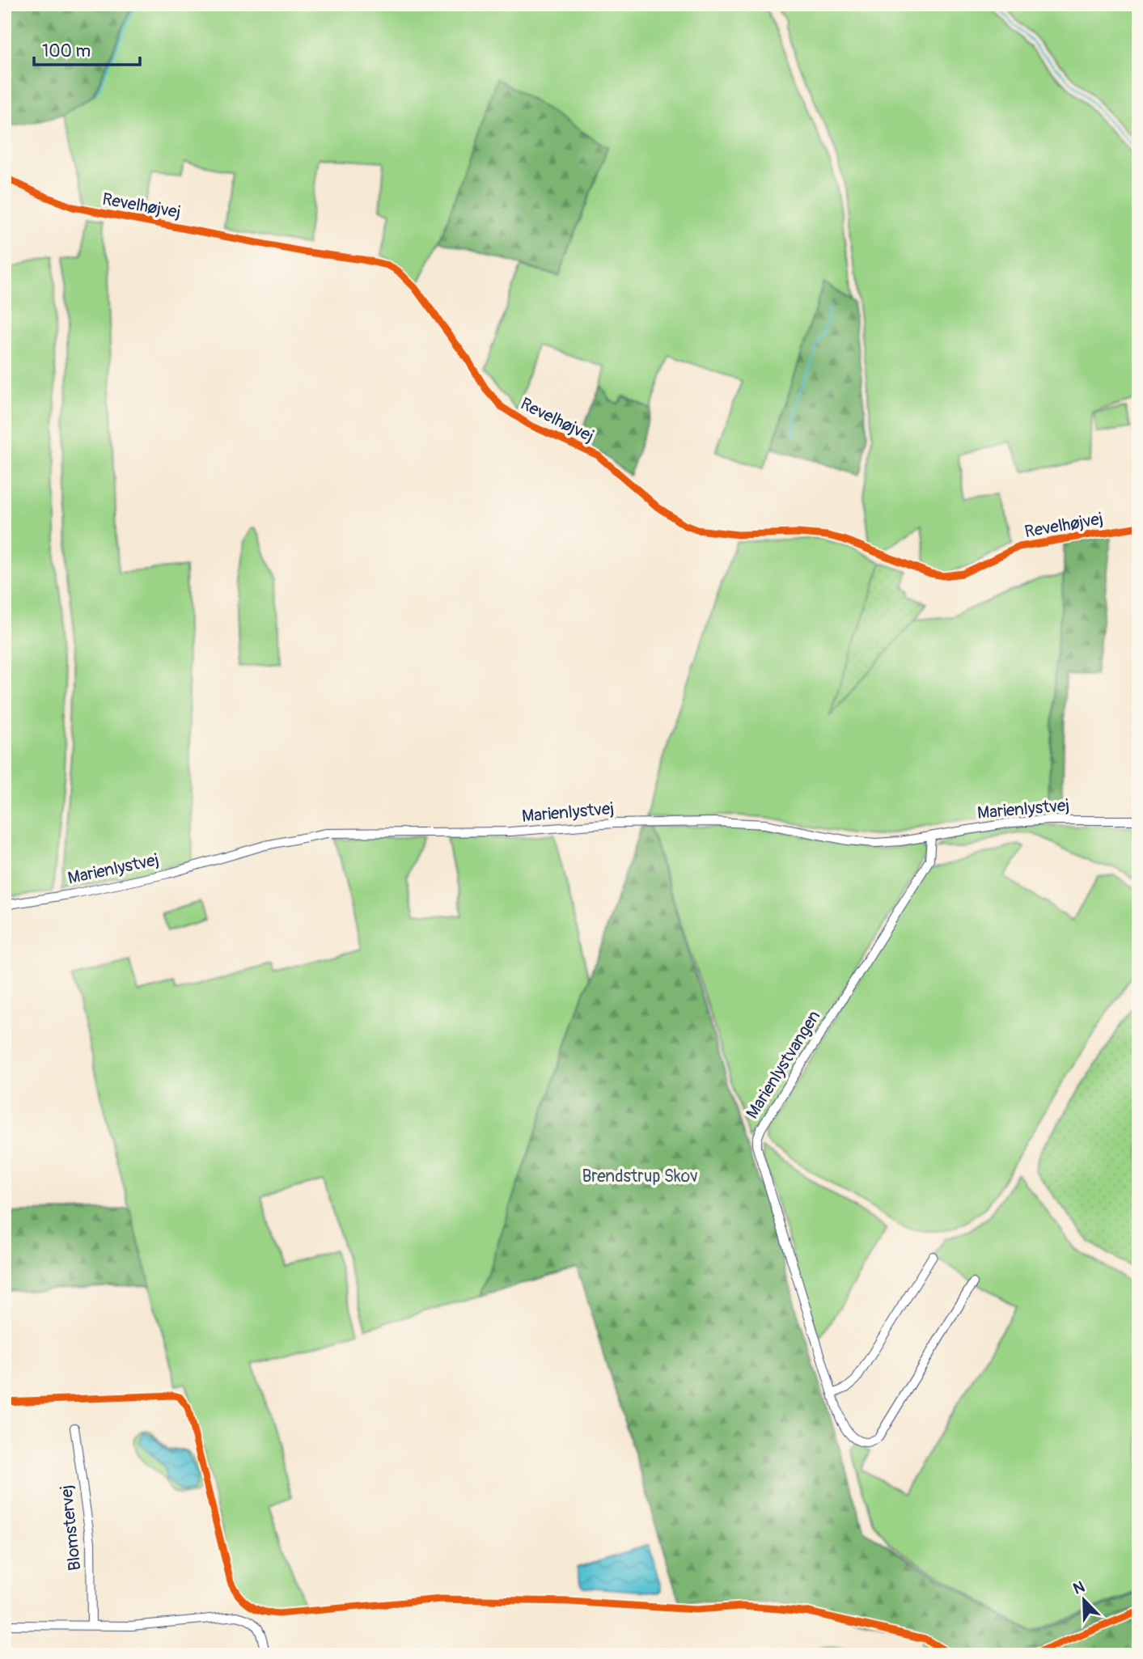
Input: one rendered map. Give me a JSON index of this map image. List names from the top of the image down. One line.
{"streets":{"street":["Revelhøjvej","Marienlystvej","Marienlystvangen","Blomstervej"]},"crossings":[["Marienlystvej","Marienlystvangen"]],"parks":["Brendstrup Skov"],"scale_bar":"100 m","north":"top left"}
